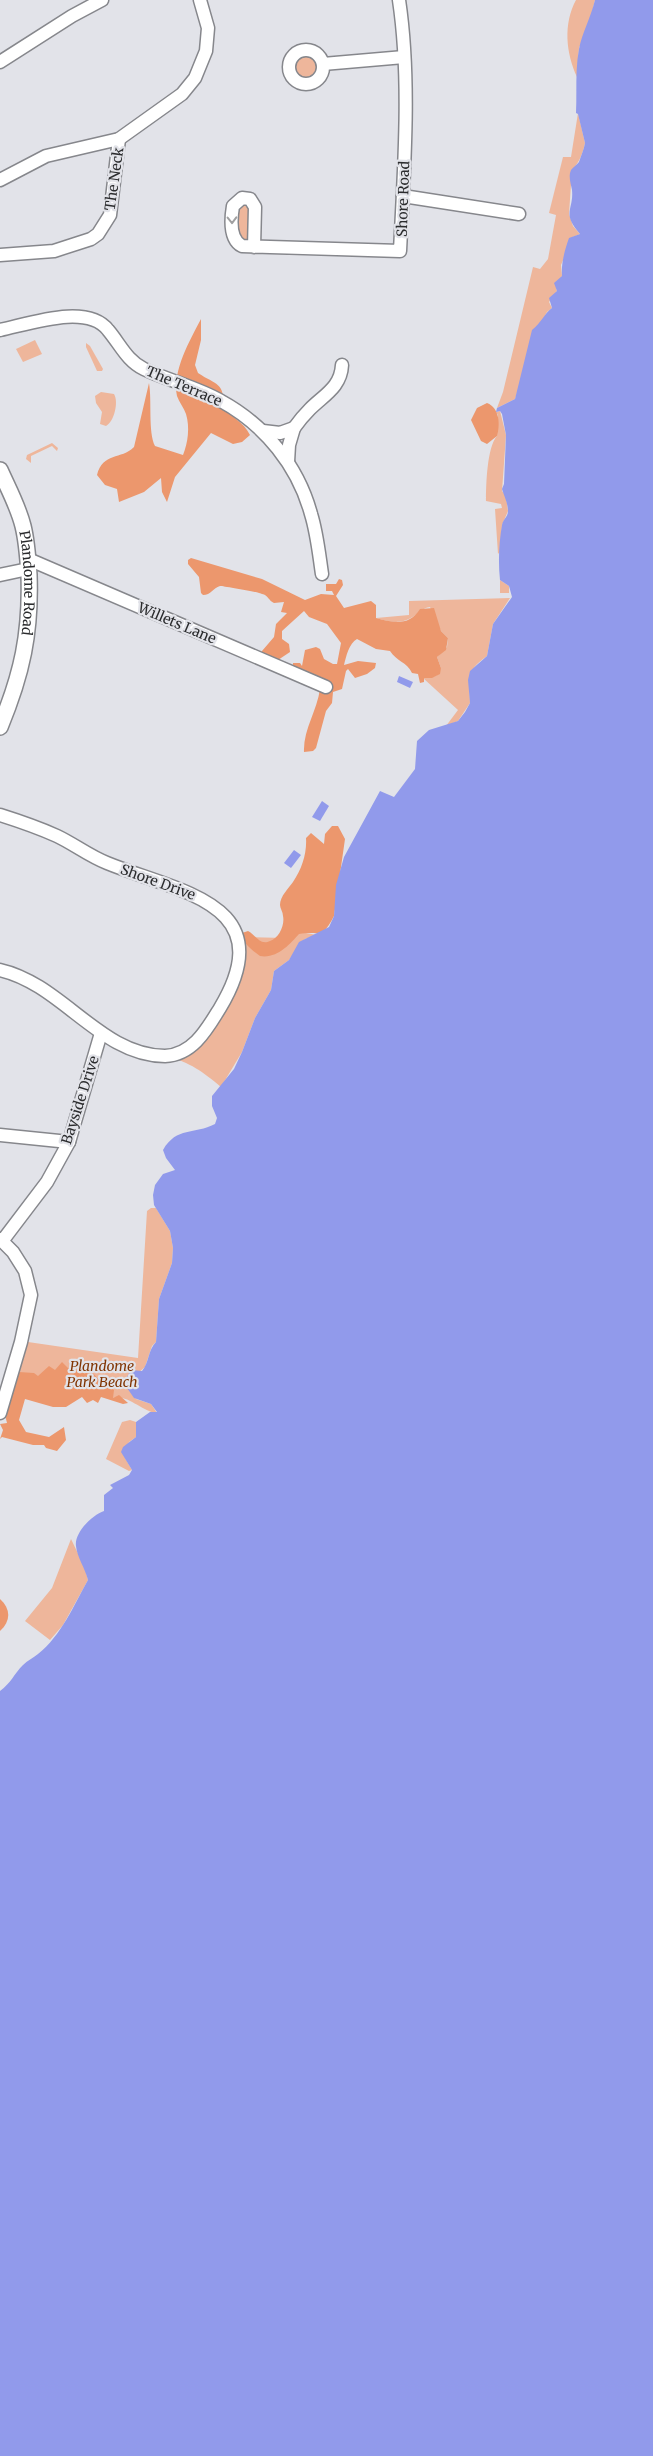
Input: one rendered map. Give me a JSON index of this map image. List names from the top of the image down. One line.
{"streets":{"main road":["Plandome Road"],"street":["The Neck","Shore Road","The Terrace","Willets Lane","Shore Drive","Bayside Drive"]},"crossings":[["Plandome Road","Willets Lane"],["Shore Drive","Bayside Drive"]],"parks":["Plandome Park Beach"]}
